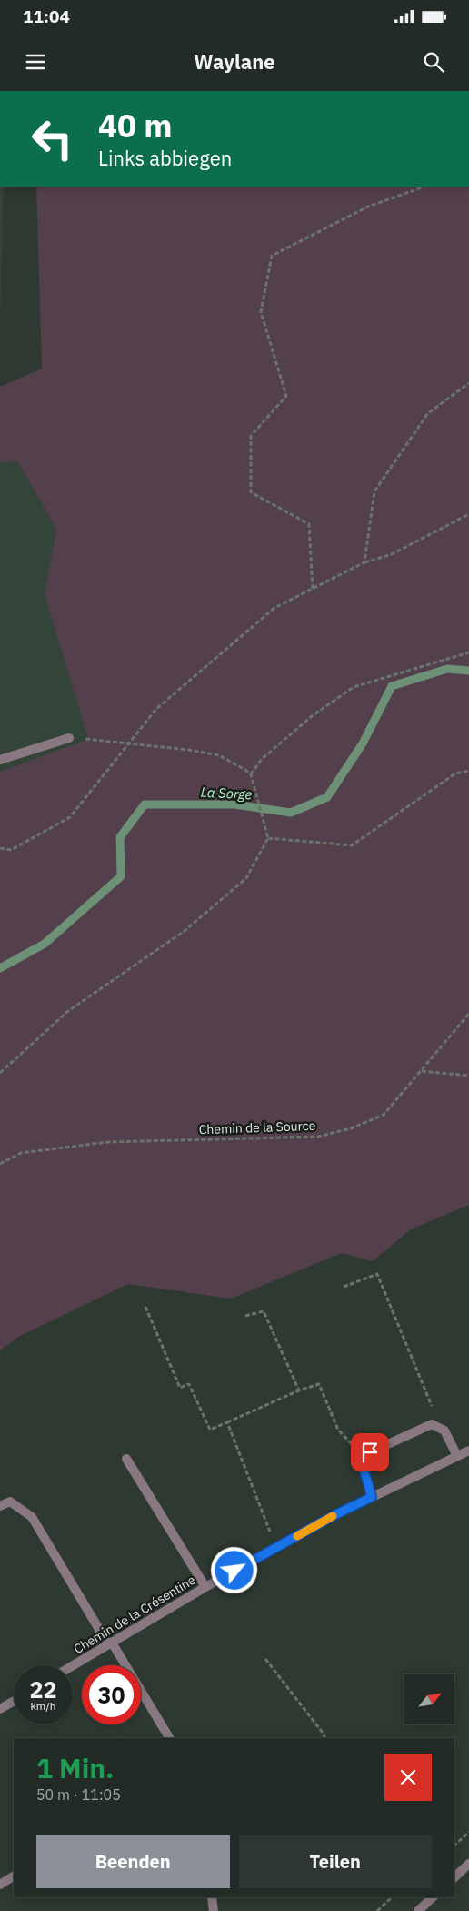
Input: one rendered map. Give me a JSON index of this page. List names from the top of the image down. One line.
{"streets":{"street":["Chemin de la Crésentine"],"path":["Chemin de la Source"]},"water":["La Sorge"],"north":"top right","page":{"status":"11:04","header":"Waylane","turn":["40 m","Links abbiegen"],"speed":"22 km/h","limit":"30","heading":["1 Min.","50 m · 11:05"],"buttons":["Beenden","Teilen"]}}
